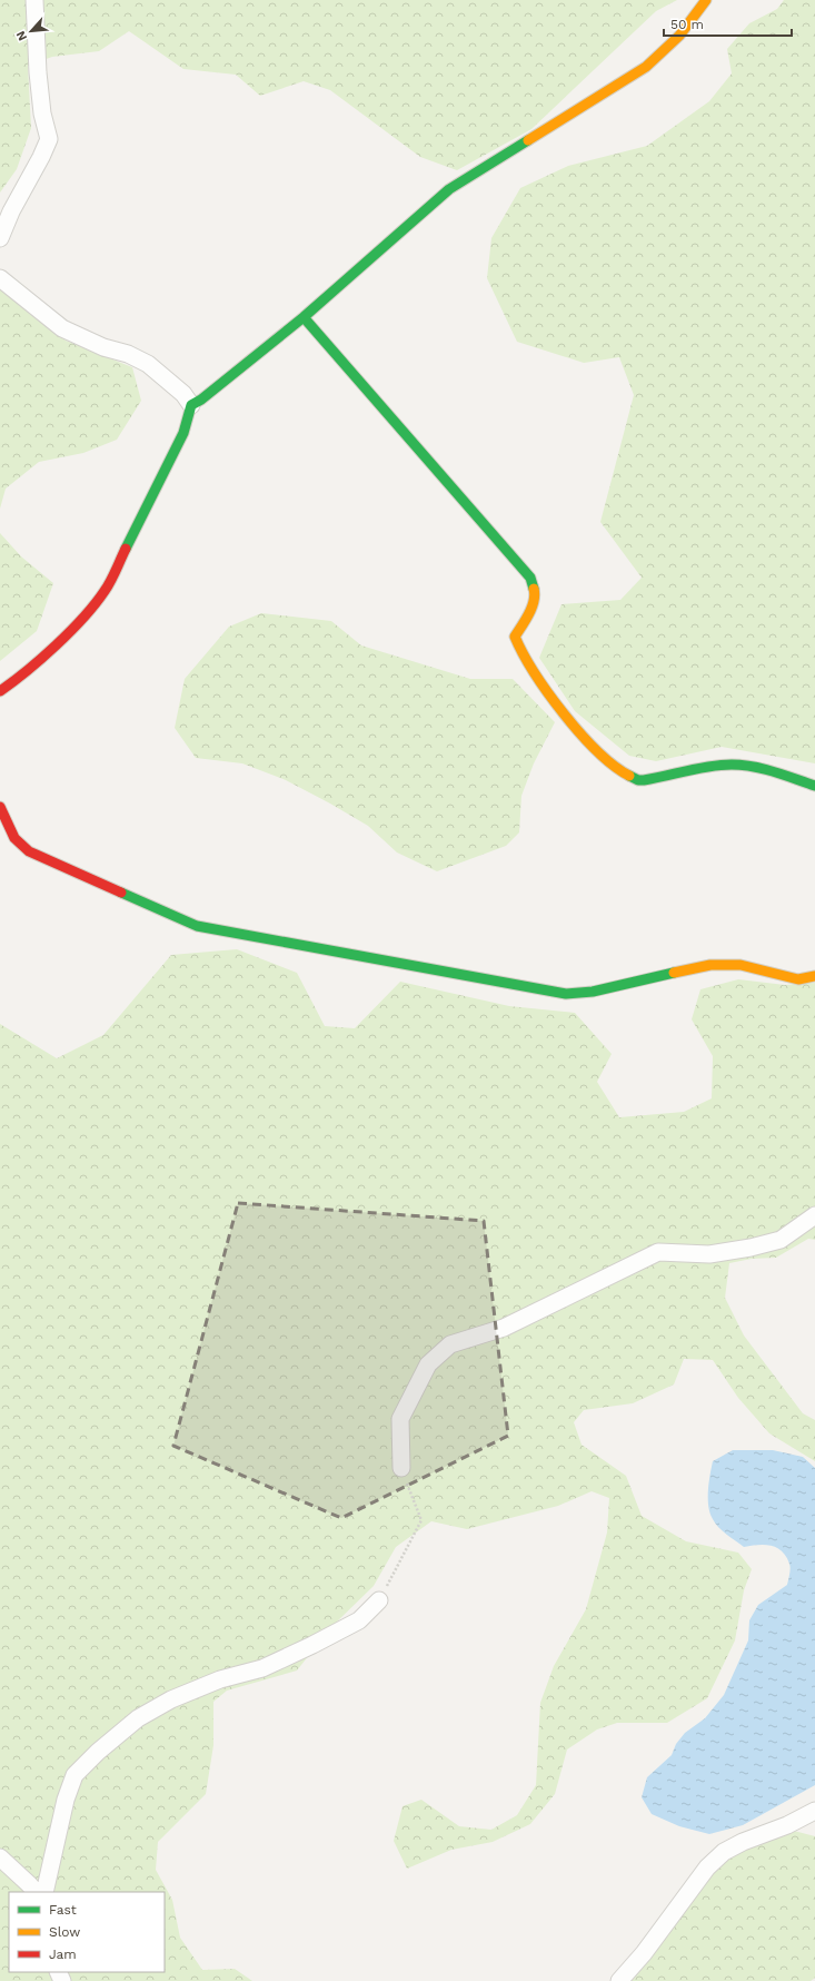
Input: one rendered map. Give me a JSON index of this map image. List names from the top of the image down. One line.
{"legend":["Fast","Slow","Jam"],"scale_bar":"50 m","north":"bottom left"}
